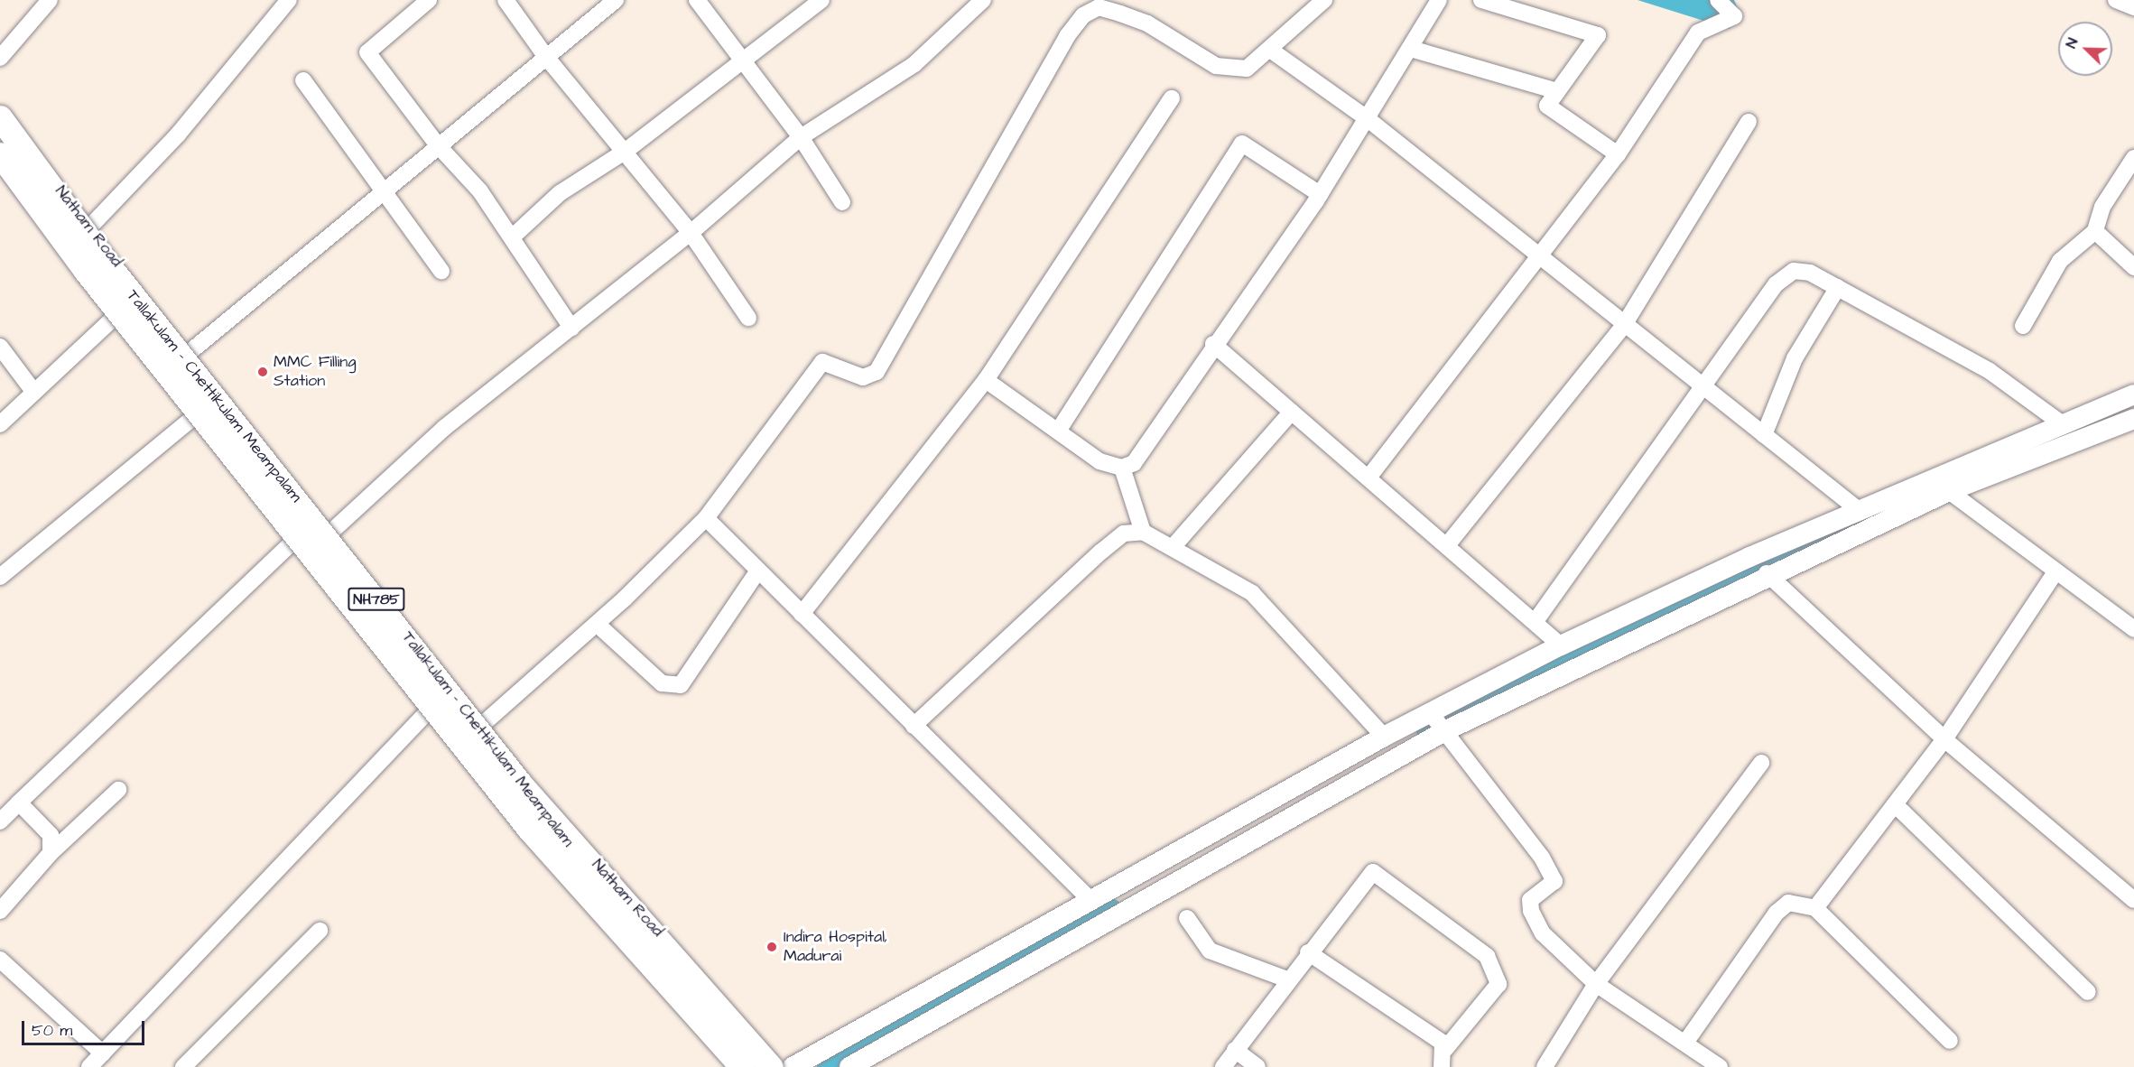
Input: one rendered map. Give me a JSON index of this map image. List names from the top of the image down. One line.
{"streets":{"highway":["Tallakulam - Chettikulam Meampalam","NH785"],"main road":["Natham Road"]},"places":["MMC Filling Station","Indira Hospital, Madurai"],"scale_bar":"50 m","north":"top left"}
